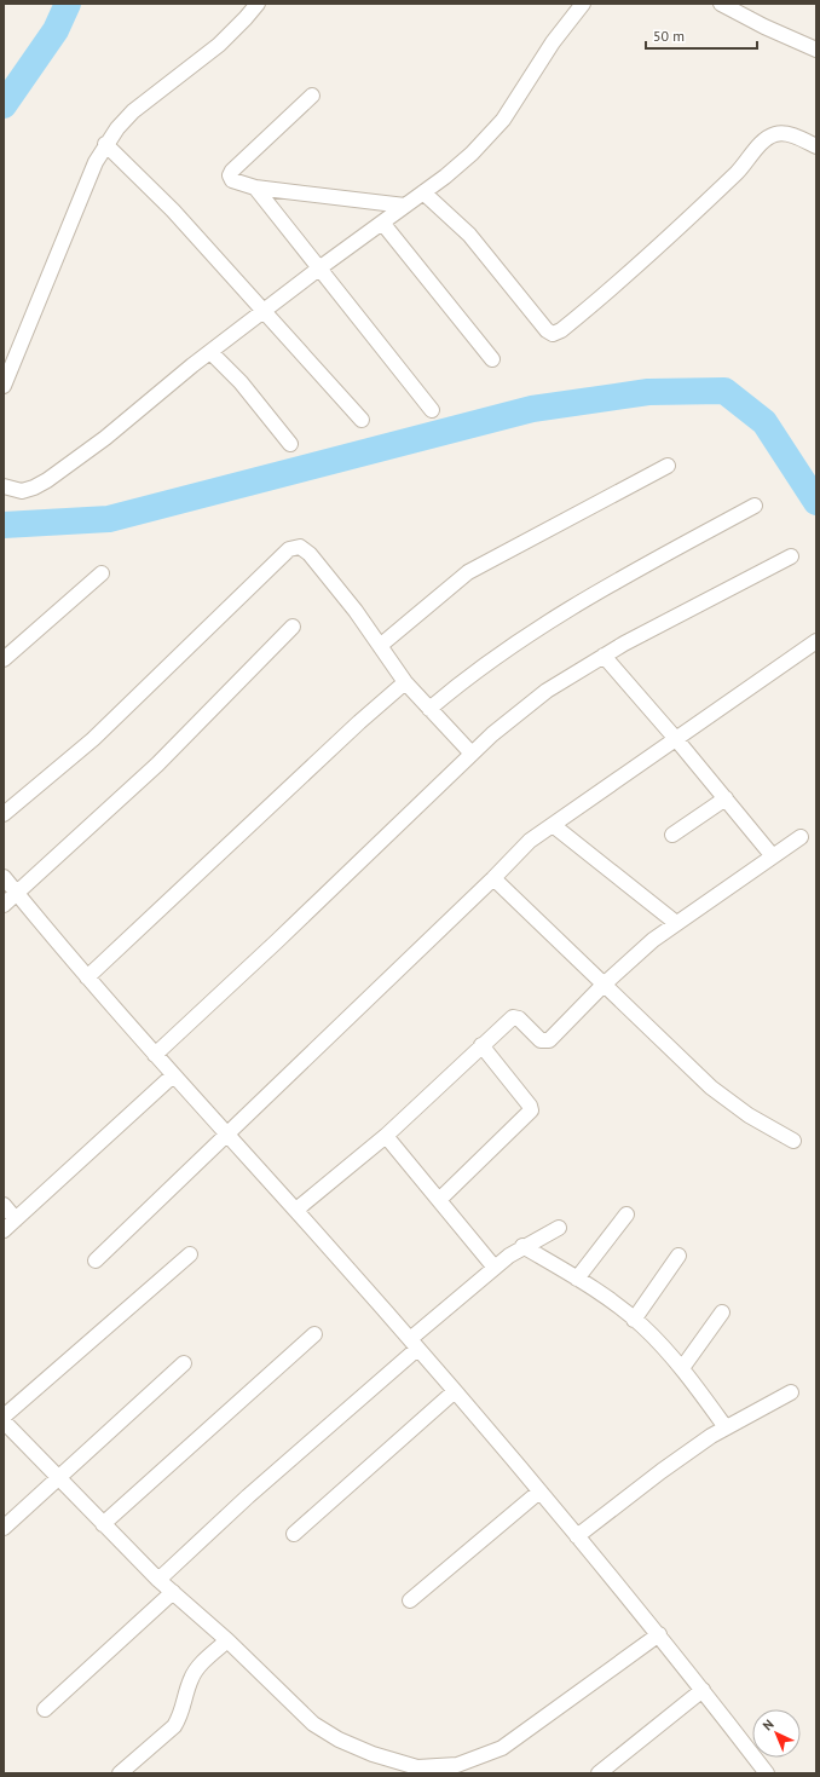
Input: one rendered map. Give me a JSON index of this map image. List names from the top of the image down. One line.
{"scale_bar":"50 m","north":"top left"}
